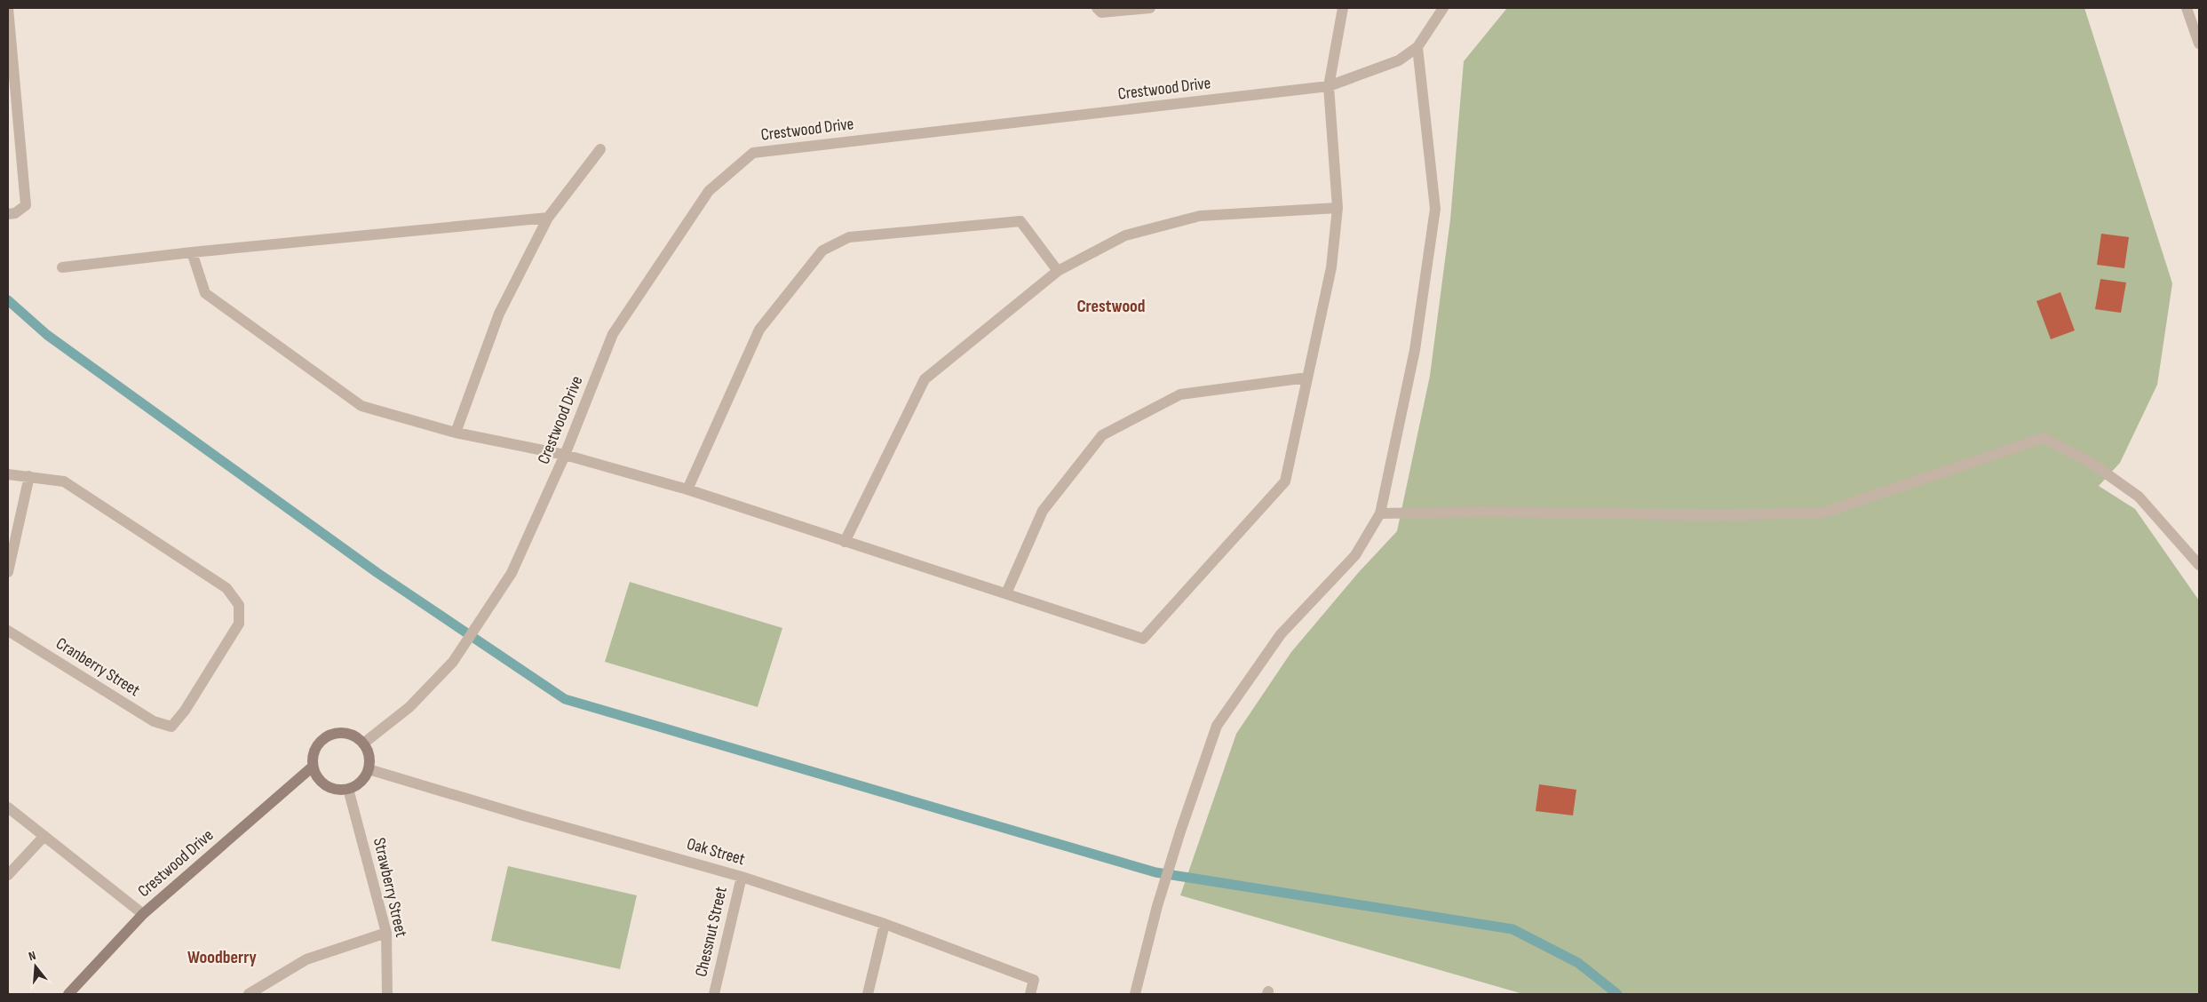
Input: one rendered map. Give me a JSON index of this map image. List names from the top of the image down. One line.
{"streets":{"street":["Crestwood Drive","Cranberry Street","Oak Street","Strawberry Street","Chessnut Street"]},"crossings":[["Crestwood Drive","Oak Street"],["Crestwood Drive","Strawberry Street"],["Oak Street","Strawberry Street"],["Oak Street","Chessnut Street"]],"districts":["Crestwood","Woodberry"],"north":"top"}
